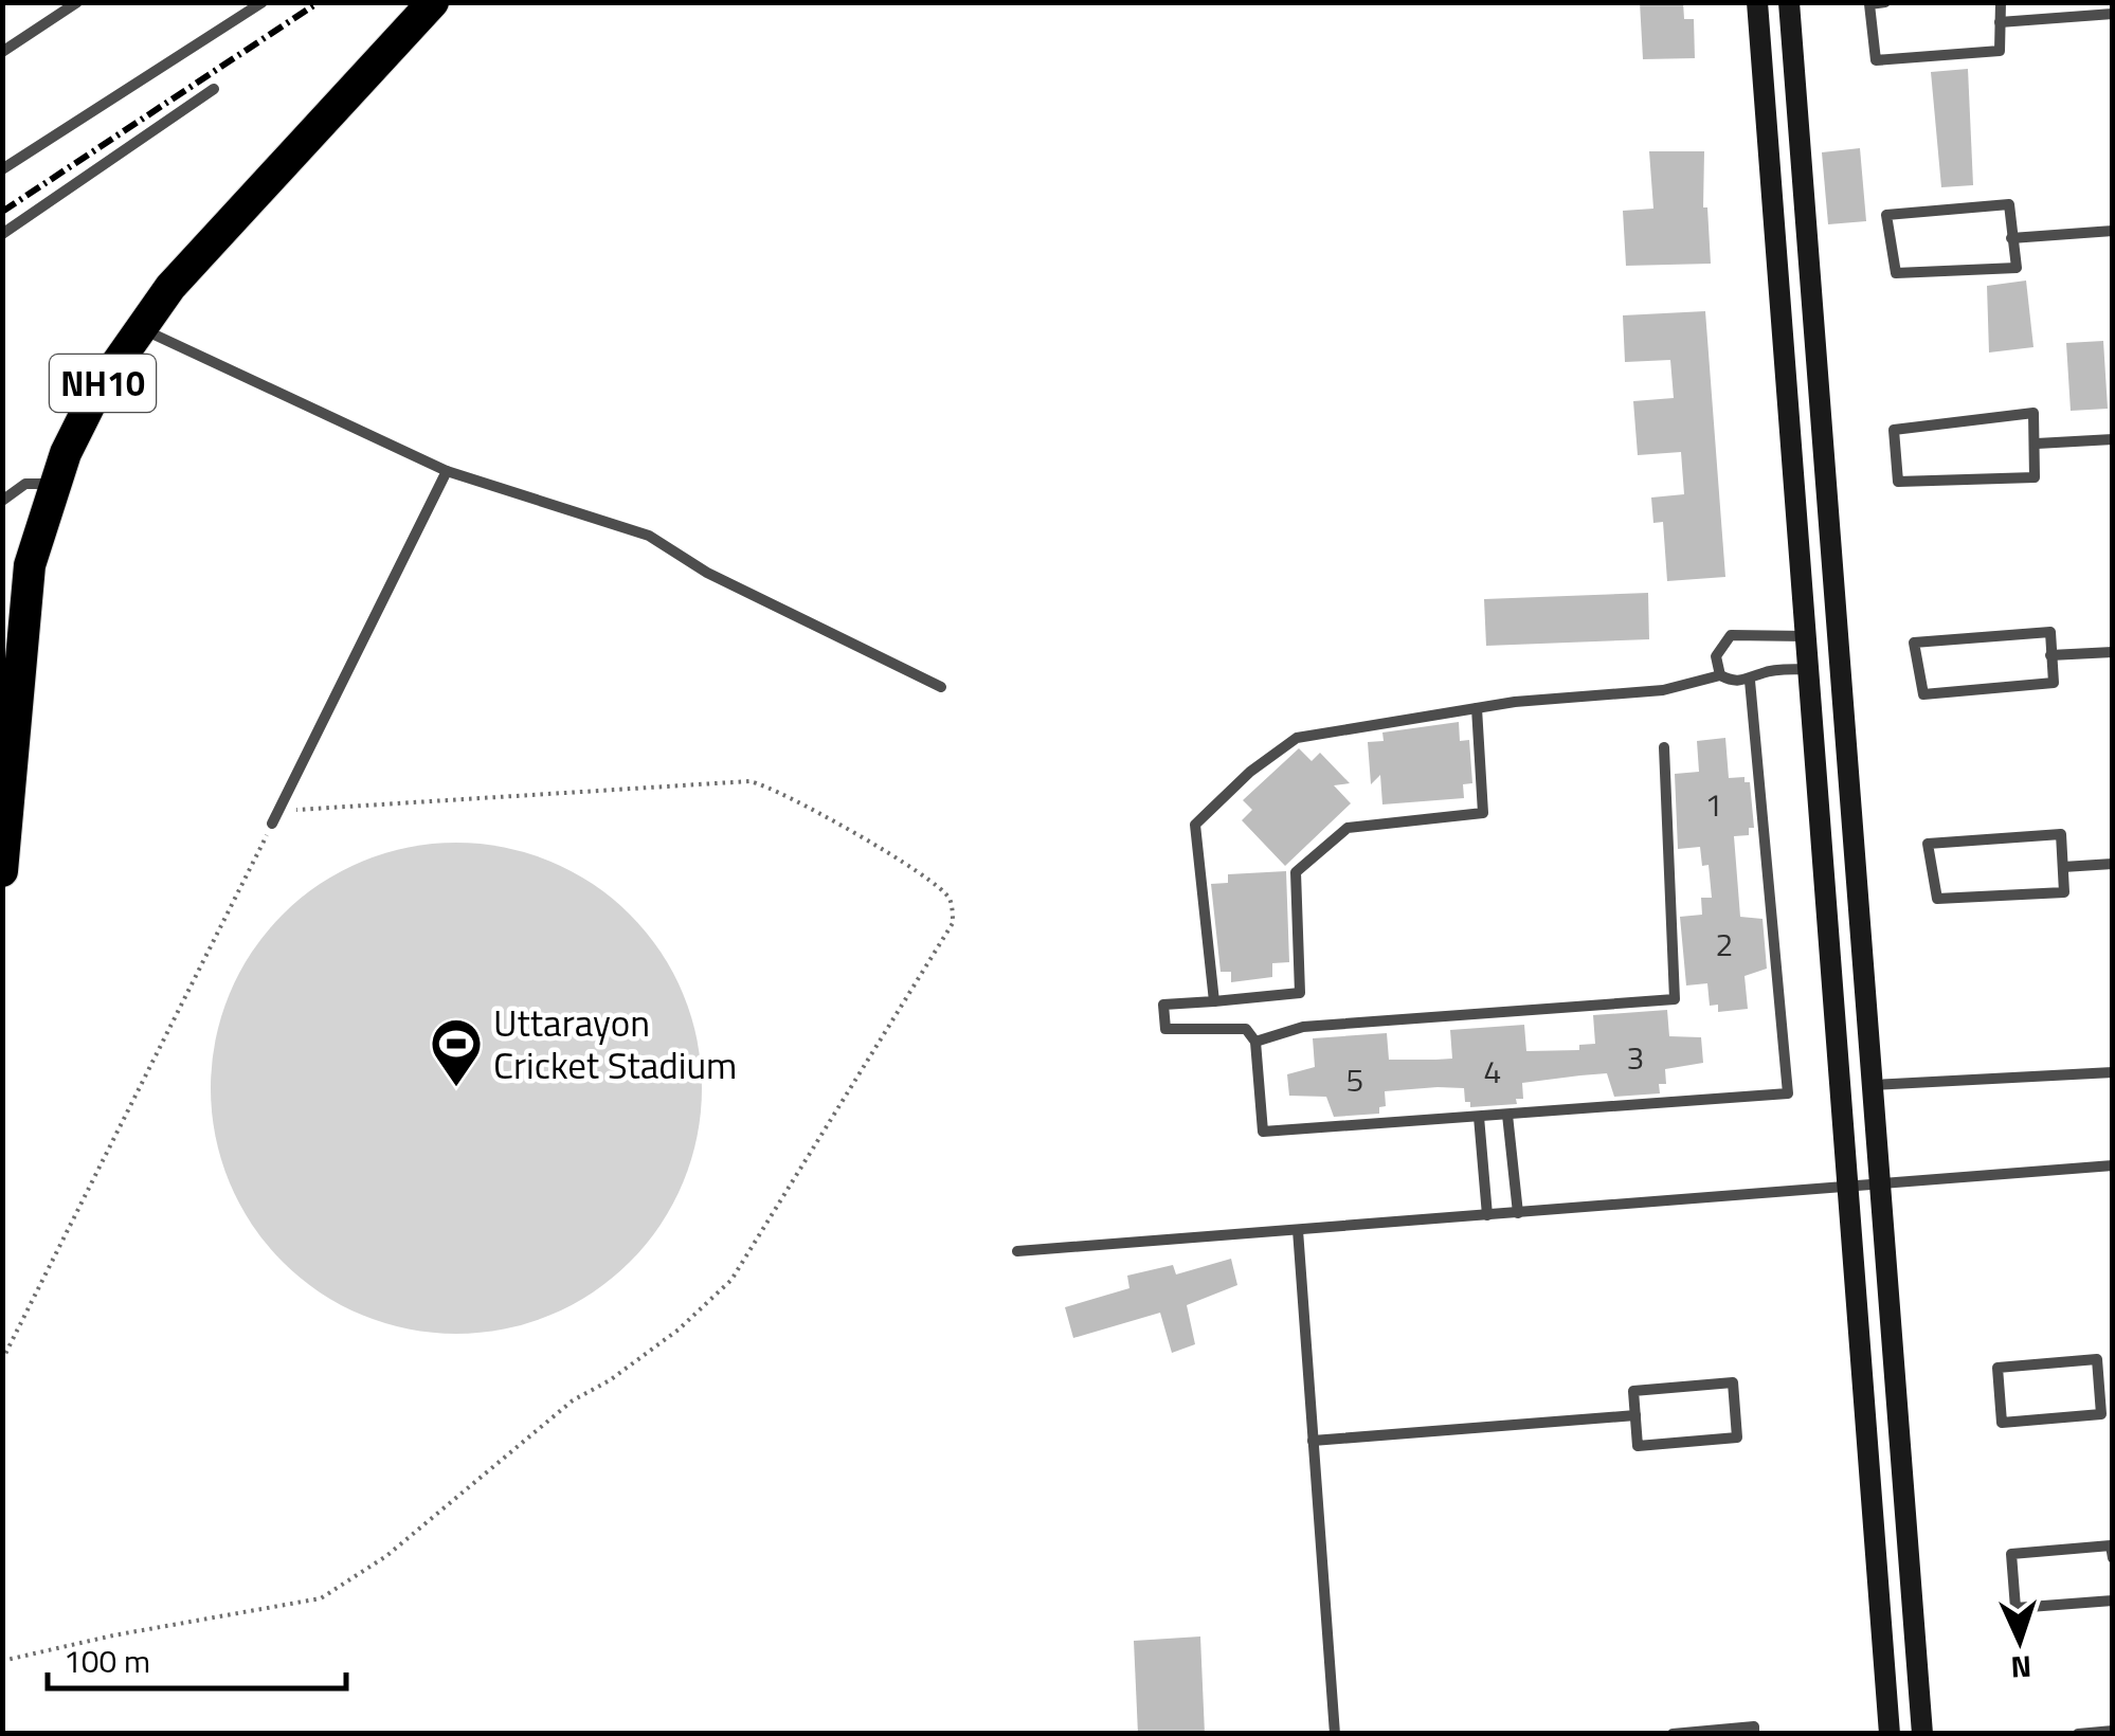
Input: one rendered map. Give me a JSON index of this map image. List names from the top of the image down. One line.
{"streets":{"highway":["NH10"]},"places":{"sports":["Uttarayon Cricket Stadium"]},"house_numbers":["1","2","3","4","5"],"scale_bar":"100 m","north":"bottom"}
